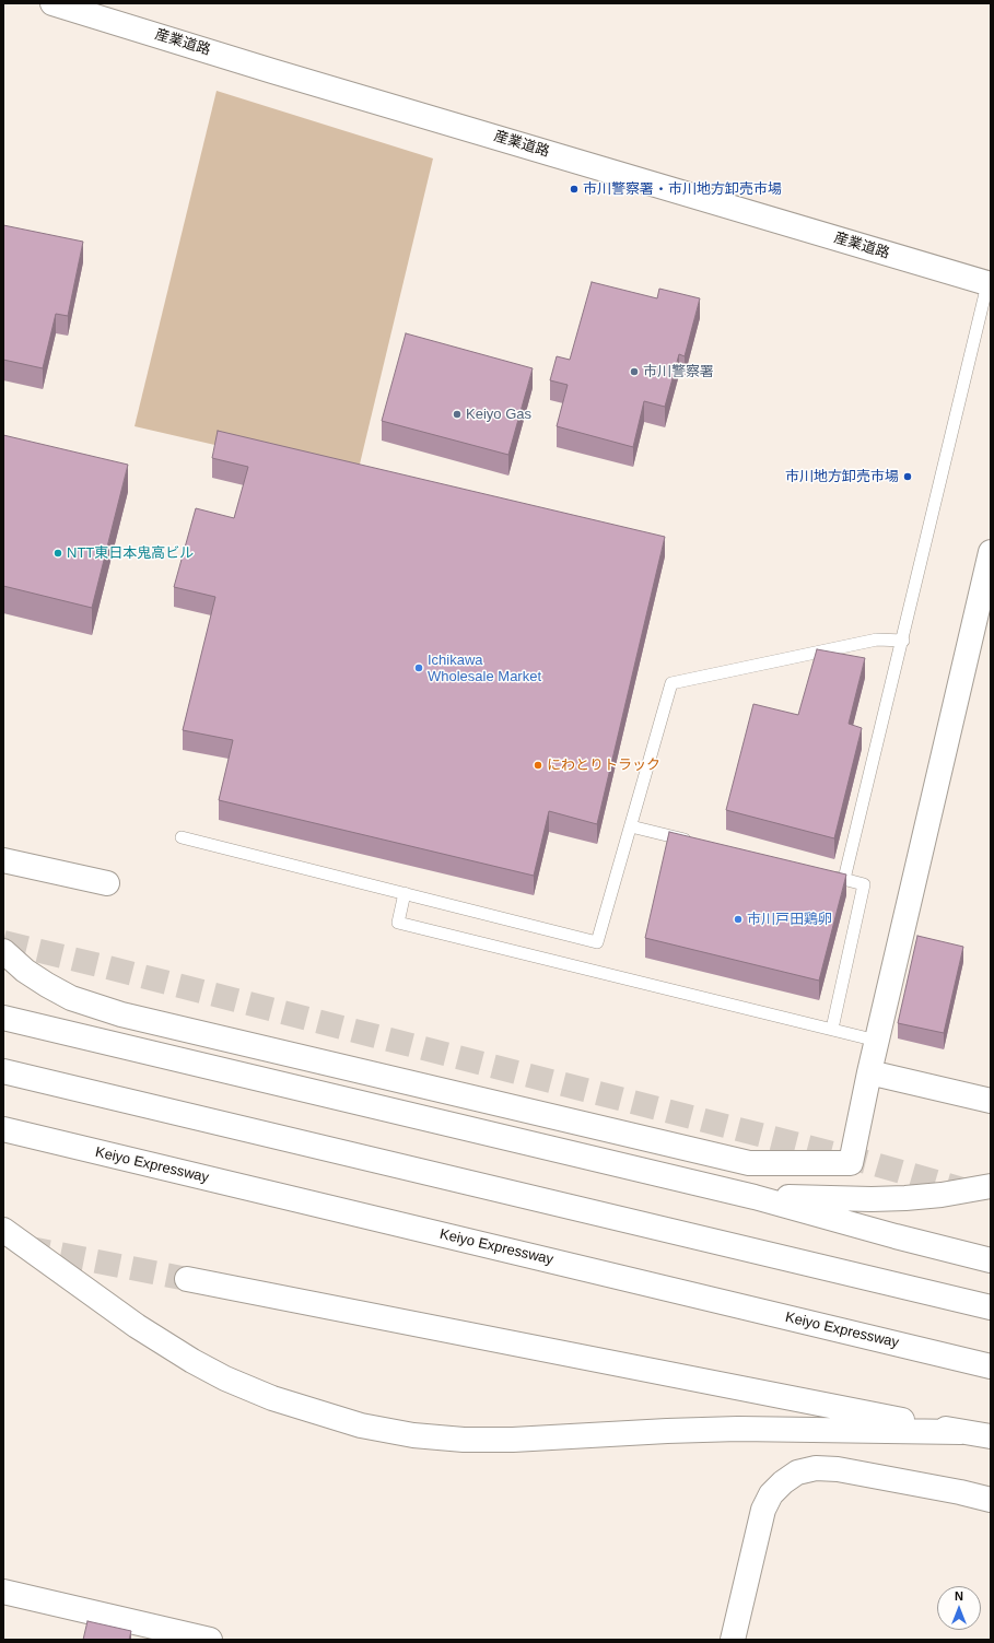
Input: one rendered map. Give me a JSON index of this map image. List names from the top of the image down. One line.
{"streets":{"main road":["産業道路","Keiyo Expressway"]},"places":["市川警察署・市川地方卸売市場","市川警察署","Keiyo Gas","市川地方卸売市場","NTT東日本鬼高ビル","Ichikawa Wholesale Market","にわとりトラック","市川戸田鶏卵"],"north":"top"}
